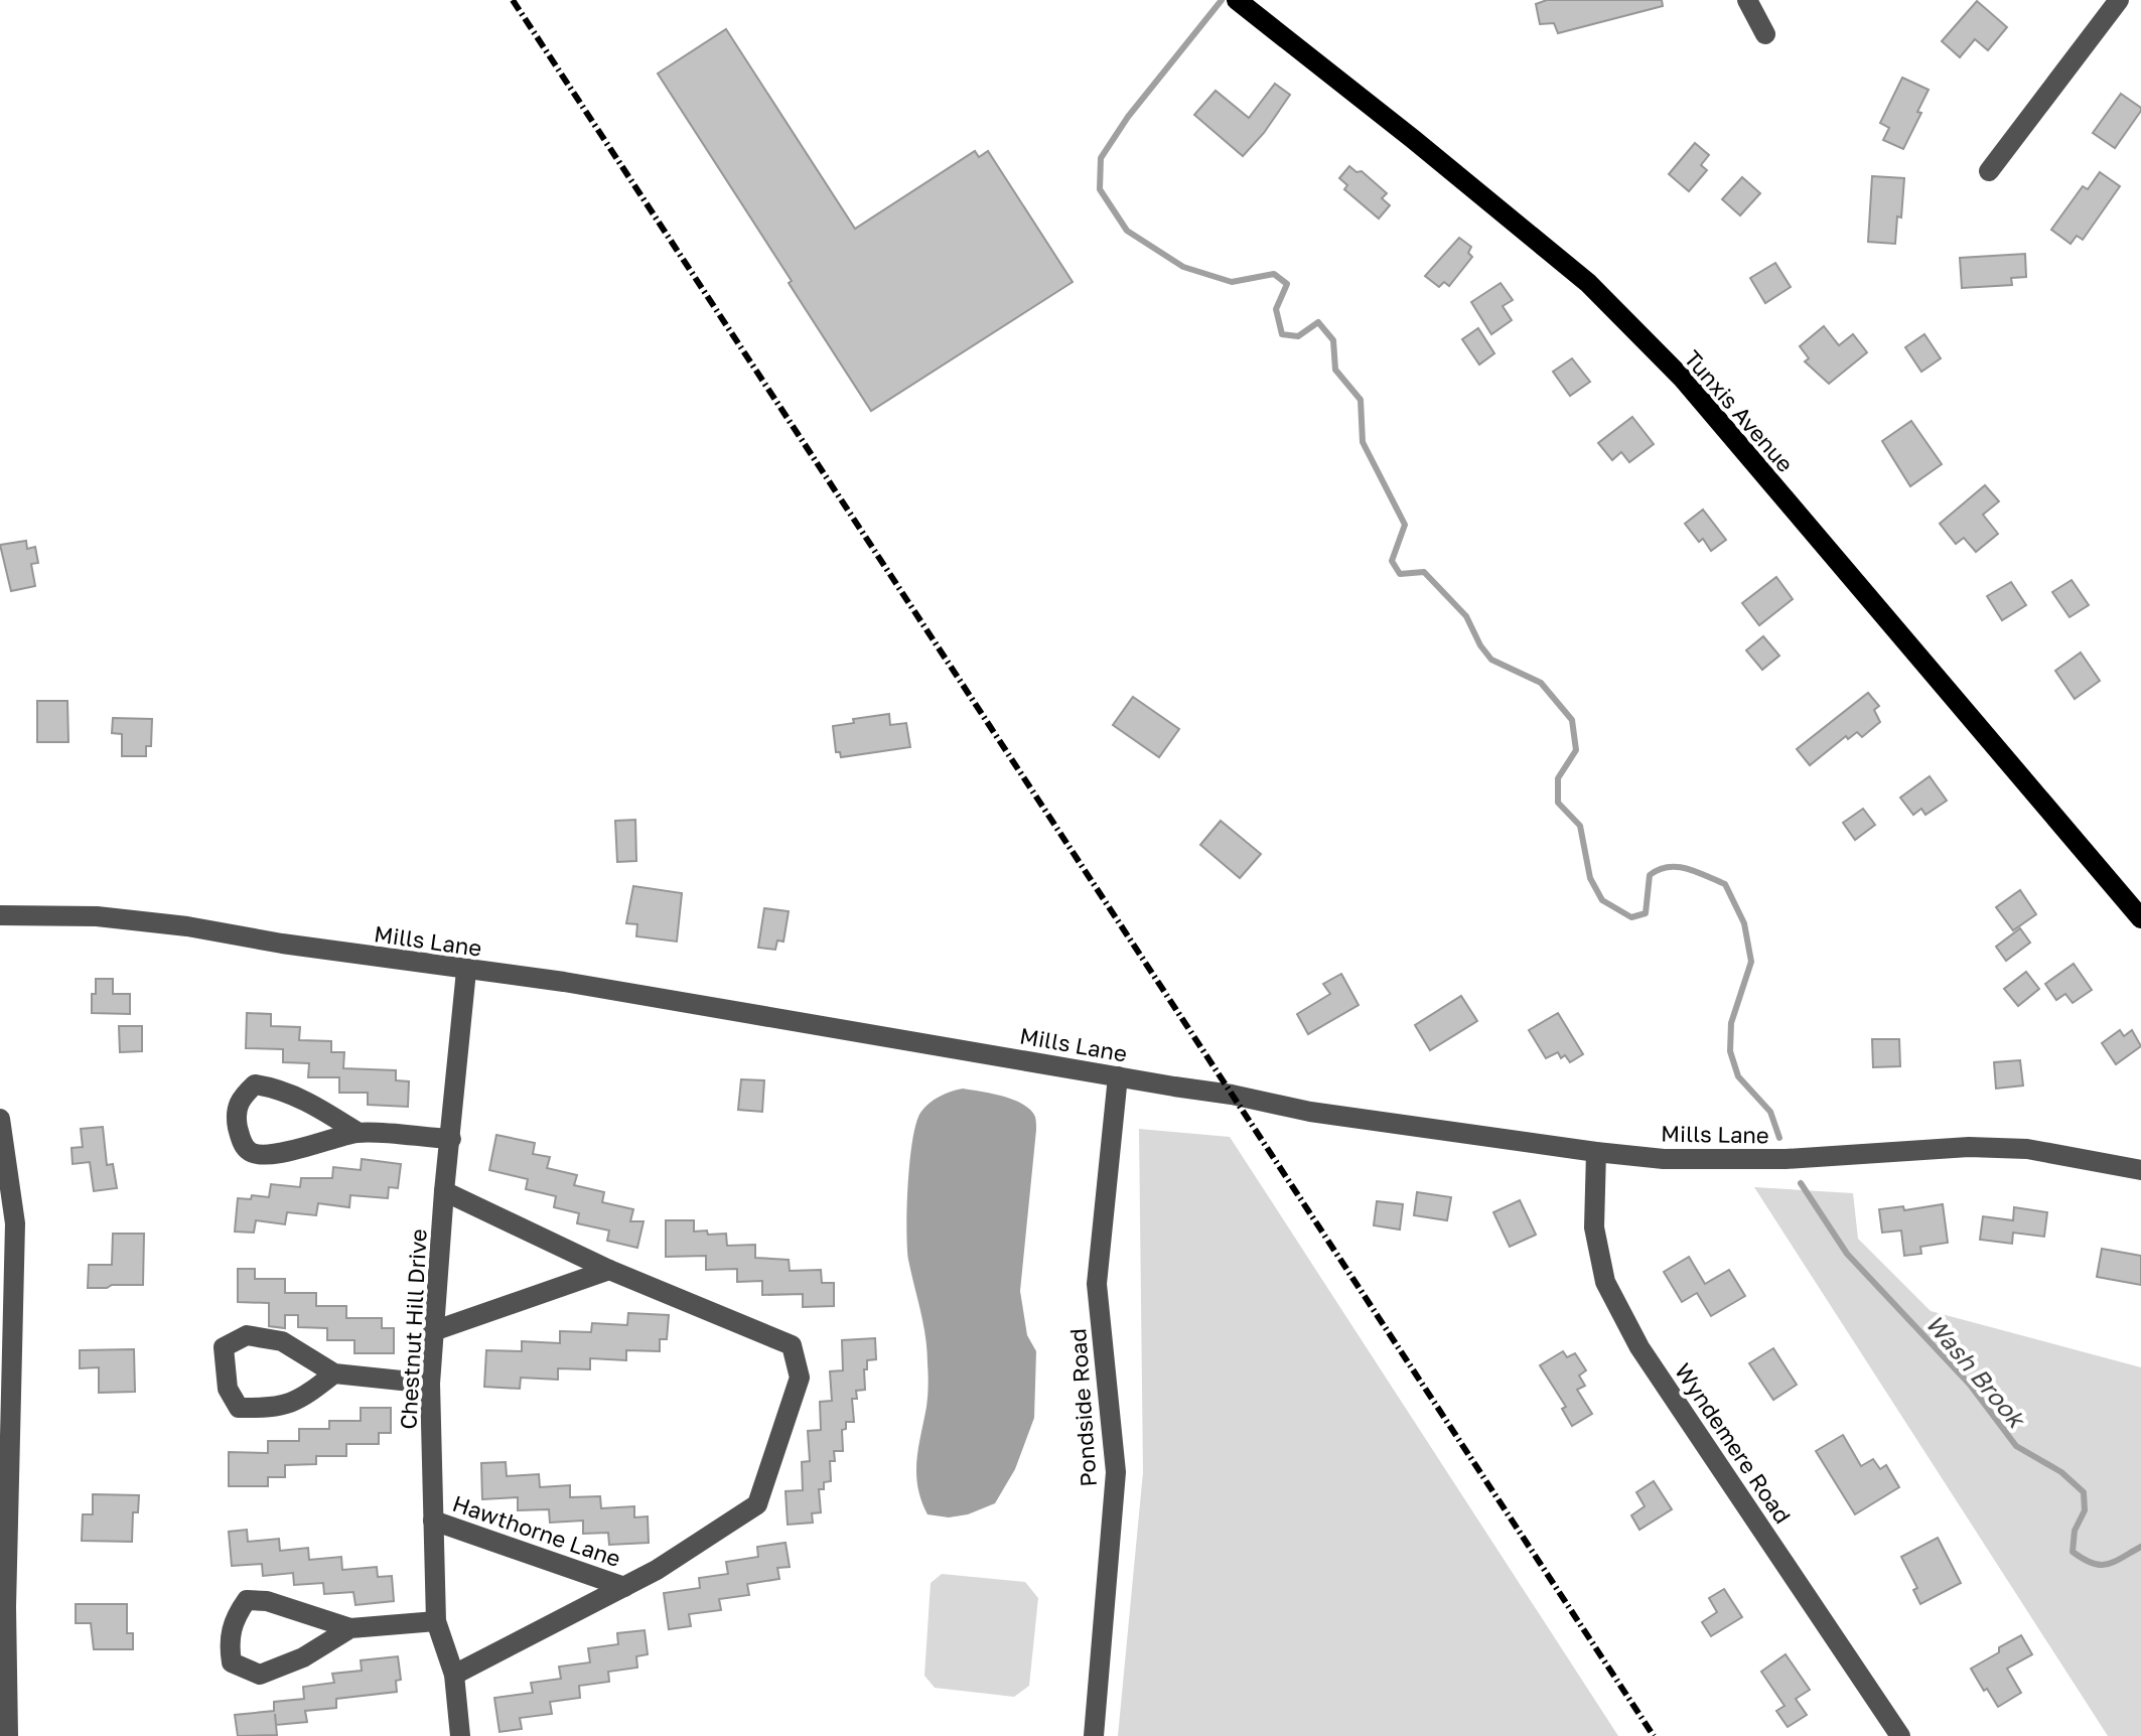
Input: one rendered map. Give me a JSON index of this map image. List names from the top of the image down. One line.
{"streets":{"main road":["Tunxis Avenue"],"street":["Mills Lane","Chestnut Hill Drive","Pondside Road","Wyndemere Road","Hawthorne Lane"]},"crossings":[["Mills Lane","Chestnut Hill Drive"],["Mills Lane","Pondside Road"],["Mills Lane","Wyndemere Road"],["Chestnut Hill Drive","Hawthorne Lane"]],"water":["Wash Brook"]}
